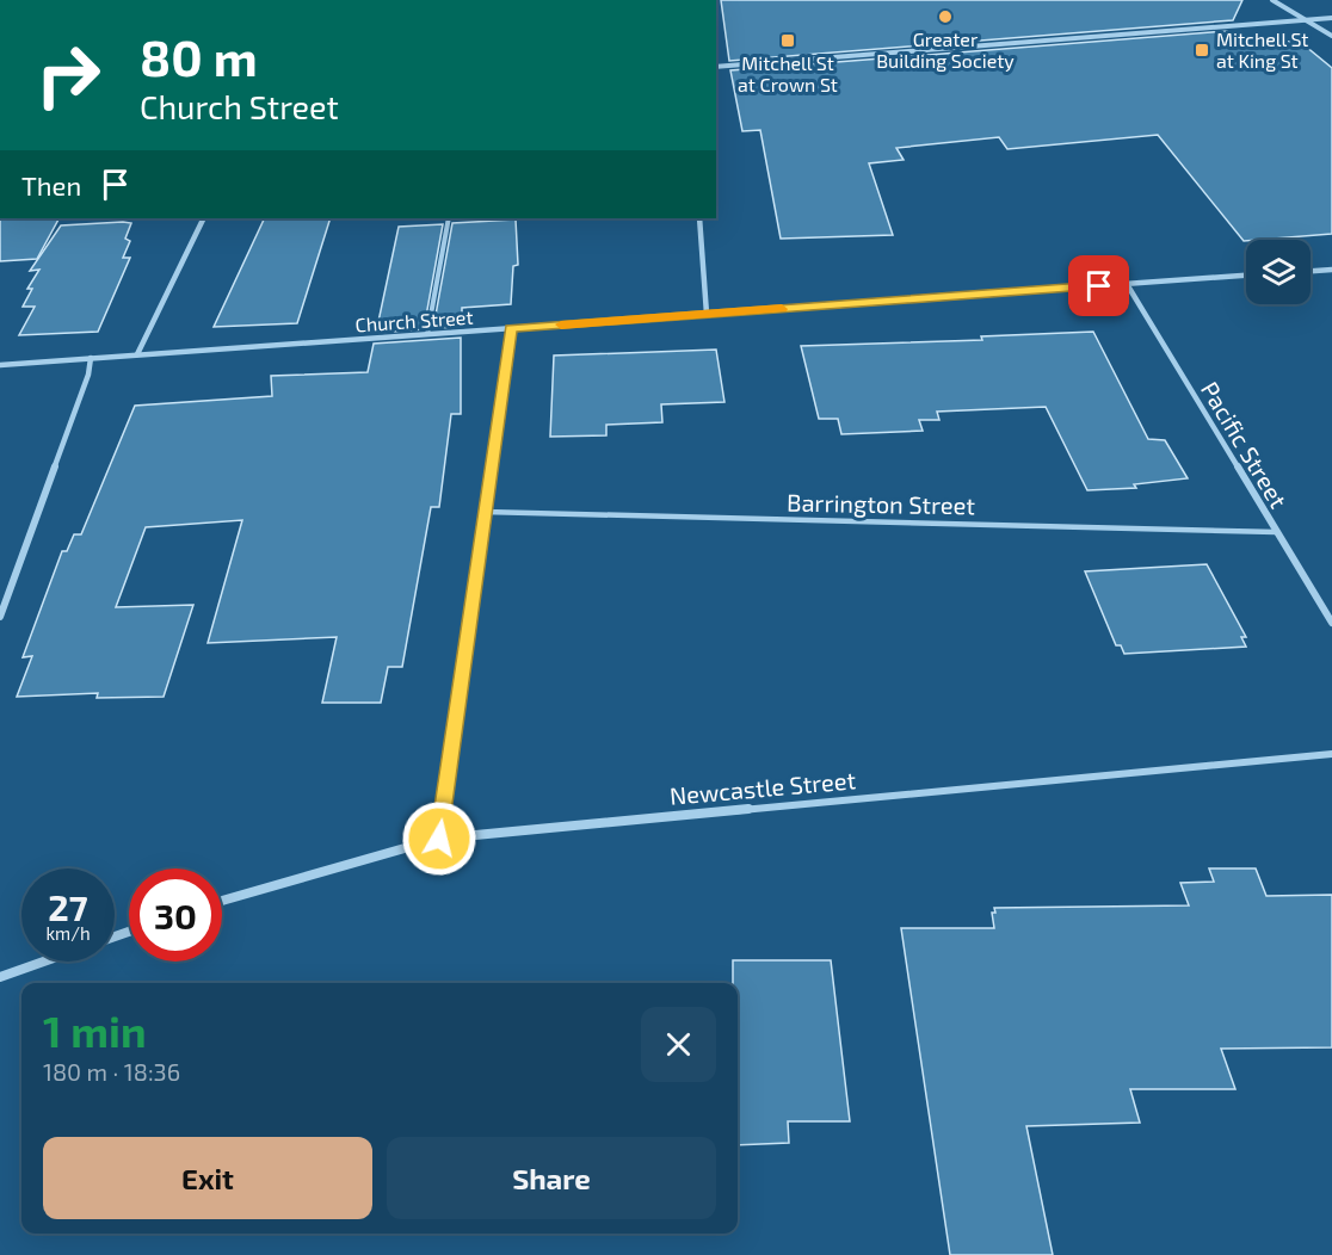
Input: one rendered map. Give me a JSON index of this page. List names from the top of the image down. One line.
{"streets":{"street":["Church Street","Pacific Street","Newcastle Street"],"lane":["Barrington Street"]},"crossings":[["Church Street","Pacific Street"],["Pacific Street","Barrington Street"]],"places":{"other":["Greater Building Society"],"transit":["Mitchell St at Crown St","Mitchell St at King St"]},"page":{"turn":["80 m","Church Street"],"then":"Then","speed":"27 km/h","limit":"30","heading":["1 min","180 m · 18:36"],"buttons":["Exit","Share"]}}
